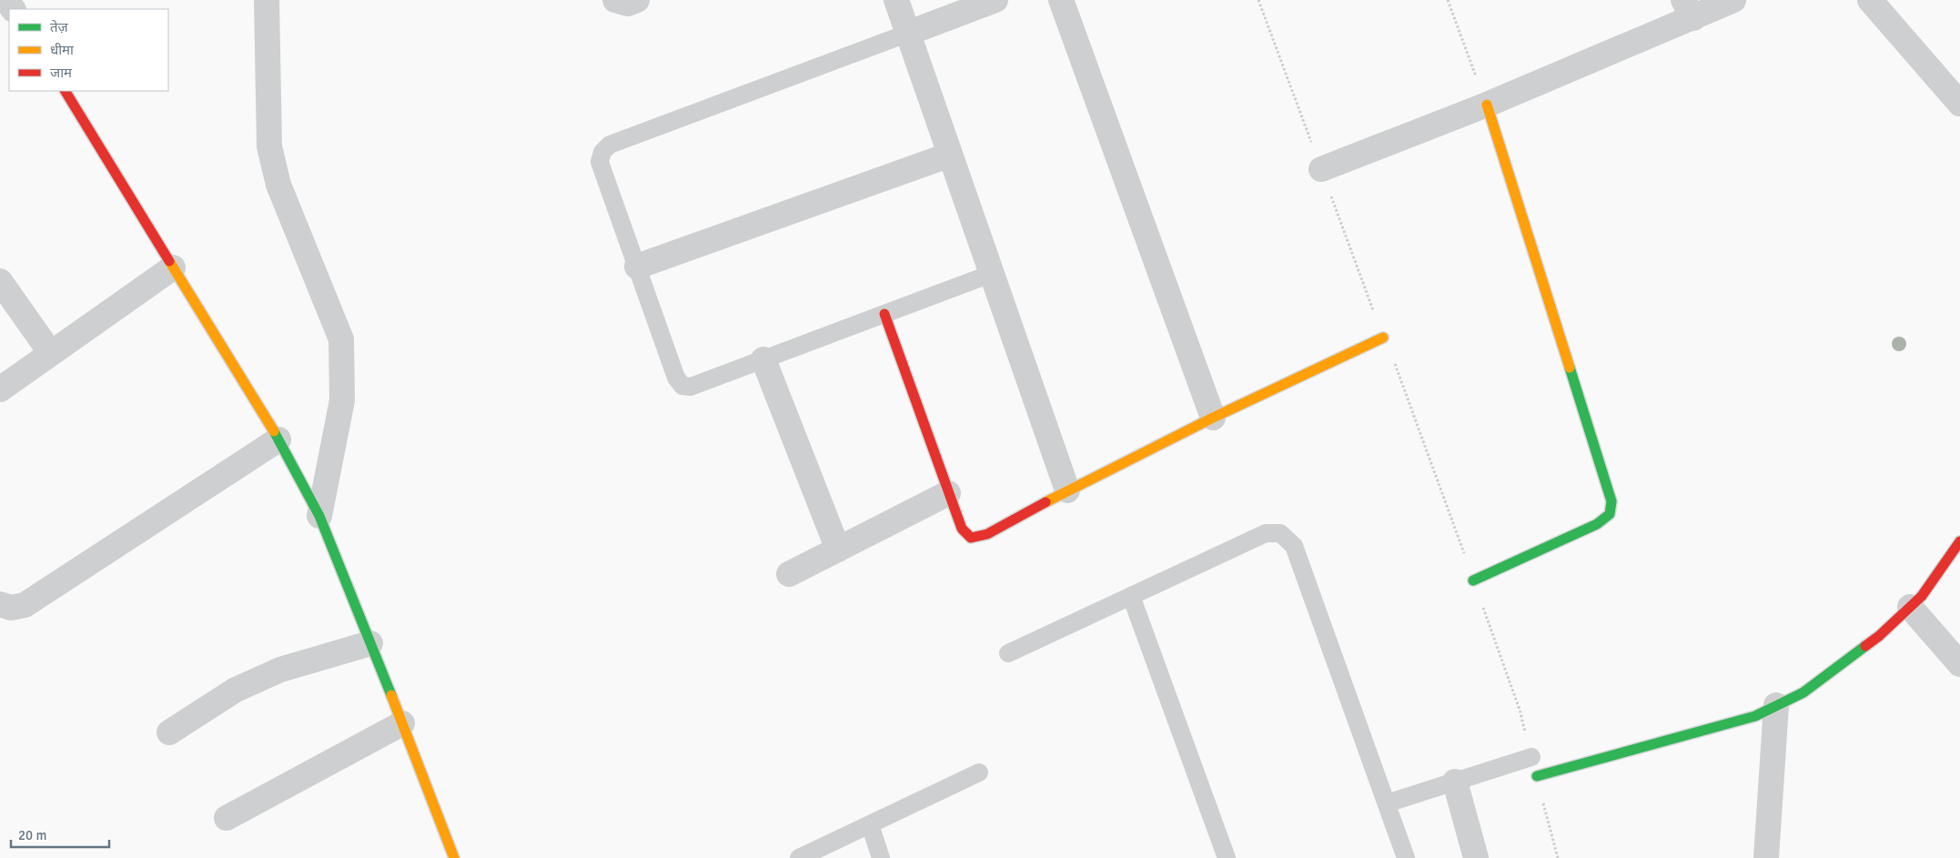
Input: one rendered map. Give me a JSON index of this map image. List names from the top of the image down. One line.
{"legend":["तेज़","धीमा","जाम"],"scale_bar":"20 m"}
